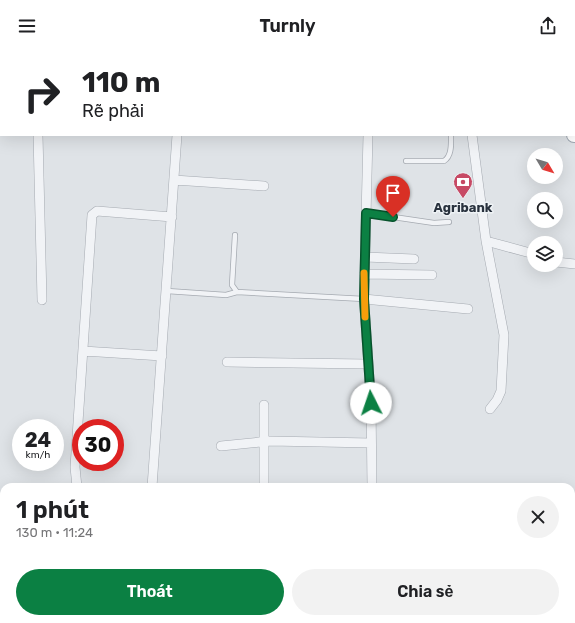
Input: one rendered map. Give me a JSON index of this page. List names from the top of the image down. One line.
{"places":{"bank":["Agribank"]},"north":"bottom right","page":{"header":"Turnly","turn":["110 m","Rẽ phải"],"speed":"24 km/h","limit":"30","heading":["1 phút","130 m · 11:24"],"buttons":["Thoát","Chia sẻ"]}}
